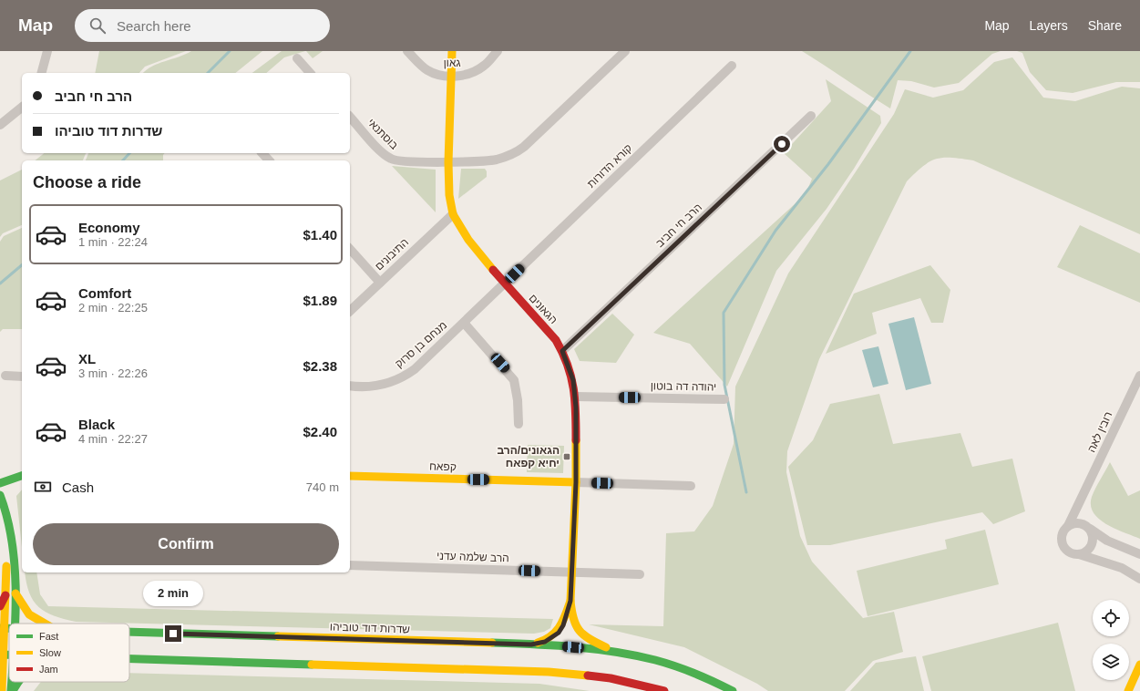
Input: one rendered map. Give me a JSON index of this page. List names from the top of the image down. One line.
{"streets":{"main road":["הגאונים","קפאח","שדרות דוד טוביהו"],"street":["גאון","בוסתנאי","קורא הדורות","הרב חי חביב","התיבונים","מנחם בן סרוק","יהודה דה בוטון","רובין לאה","הרב שלמה עדני"]},"crossings":[["גאון","הגאונים"],["בוסתנאי","הגאונים"],["קורא הדורות","הגאונים"],["קורא הדורות","מנחם בן סרוק"],["הרב חי חביב","הגאונים"],["התיבונים","הגאונים"],["הגאונים","מנחם בן סרוק"],["הגאונים","יהודה דה בוטון"],["הגאונים","קפאח"],["הגאונים","הרב שלמה עדני"]],"places":{"transit":["הגאונים/הרב יחיא קפאח"]},"legend":["Fast","Slow","Jam"],"page":{"header":"Map","search":"Search here","nav":["Map","Layers","Share"],"banner":["הרב חי חביב","שדרות דוד טוביהו"],"heading":"Choose a ride","list":[{"name":"Economy","note":"1 min · 22:24","value":"$1.40"},{"name":"Comfort","note":"2 min · 22:25","value":"$1.89"},{"name":"XL","note":"3 min · 22:26","value":"$2.38"},{"name":"Black","note":"4 min · 22:27","value":"$2.40"}],"pay":["Cash","740 m"],"buttons":"Confirm","bubble":"2 min"}}
